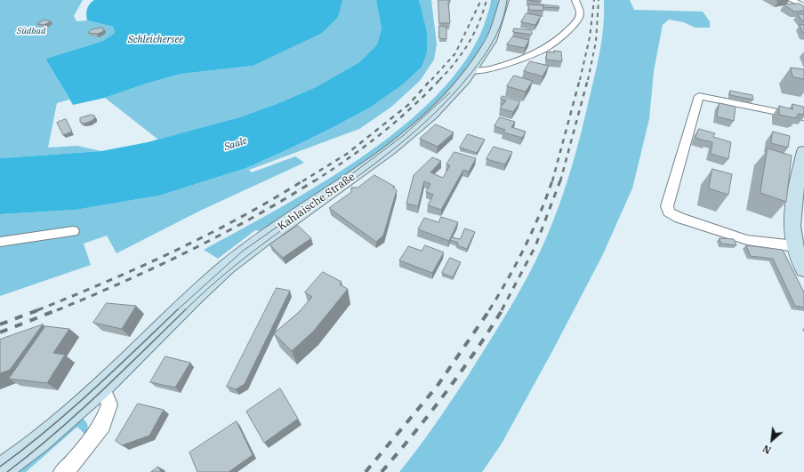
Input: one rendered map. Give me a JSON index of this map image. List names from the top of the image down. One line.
{"streets":{"main road":["Kahlaische Straße"]},"water":["Schleichersee","Saale"],"parks":["Südbad"],"north":"bottom left"}
